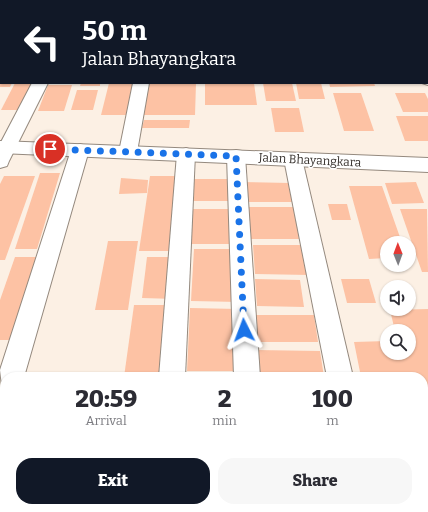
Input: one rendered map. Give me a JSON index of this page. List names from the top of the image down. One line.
{"streets":{"street":["Jalan Bhayangkara"]},"north":"top","page":{"turn":["50 m","Jalan Bhayangkara"],"eta":["20:59","Arrival","2","min","100","m"],"buttons":["Exit","Share"]}}
